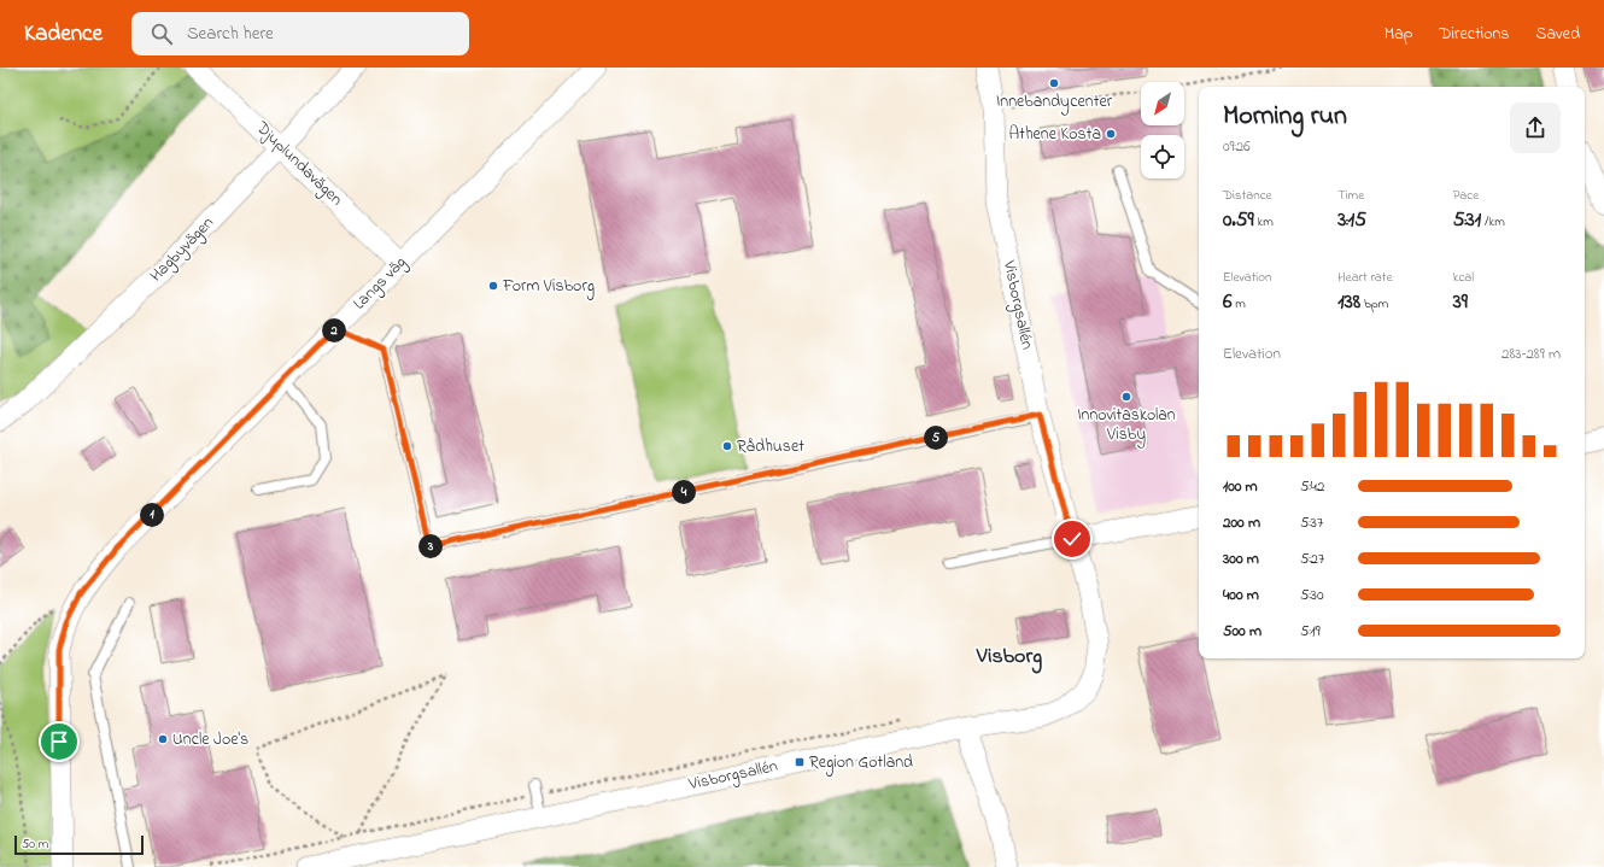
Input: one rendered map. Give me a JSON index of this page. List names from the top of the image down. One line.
{"streets":{"street":["Djuplundavägen","Hagbyvägen","Langs väg","Visborgsallén"]},"crossings":[["Djuplundavägen","Hagbyvägen"],["Djuplundavägen","Langs väg"]],"districts":["Visborg"],"places":{"other":["Innebandycenter","Athene Kosta","Form Visborg","Innovitaskolan Visby","Rådhuset","Uncle Joe's"],"transit":["Region Gotland"]},"scale_bar":"50 m","north":"bottom left","page":{"header":"Kadence","search":"Search here","nav":["Map","Directions","Saved"],"heading":["Morning run","09:26"],"stats":[["Distance","0.59 km"],["Time","3:15"],["Pace","5:31 /km"],["Elevation","6 m"],["Heart rate","138 bpm"],["kcal","39"]],"pins":["2","5","4","1","3"],"chart":["Elevation","283–289 m"],"list":[{"name":"100 m","note":"5:42"},{"name":"200 m","note":"5:37"},{"name":"300 m","note":"5:27"},{"name":"400 m","note":"5:30"},{"name":"500 m","note":"5:19"}],"scale":"50 m"}}
